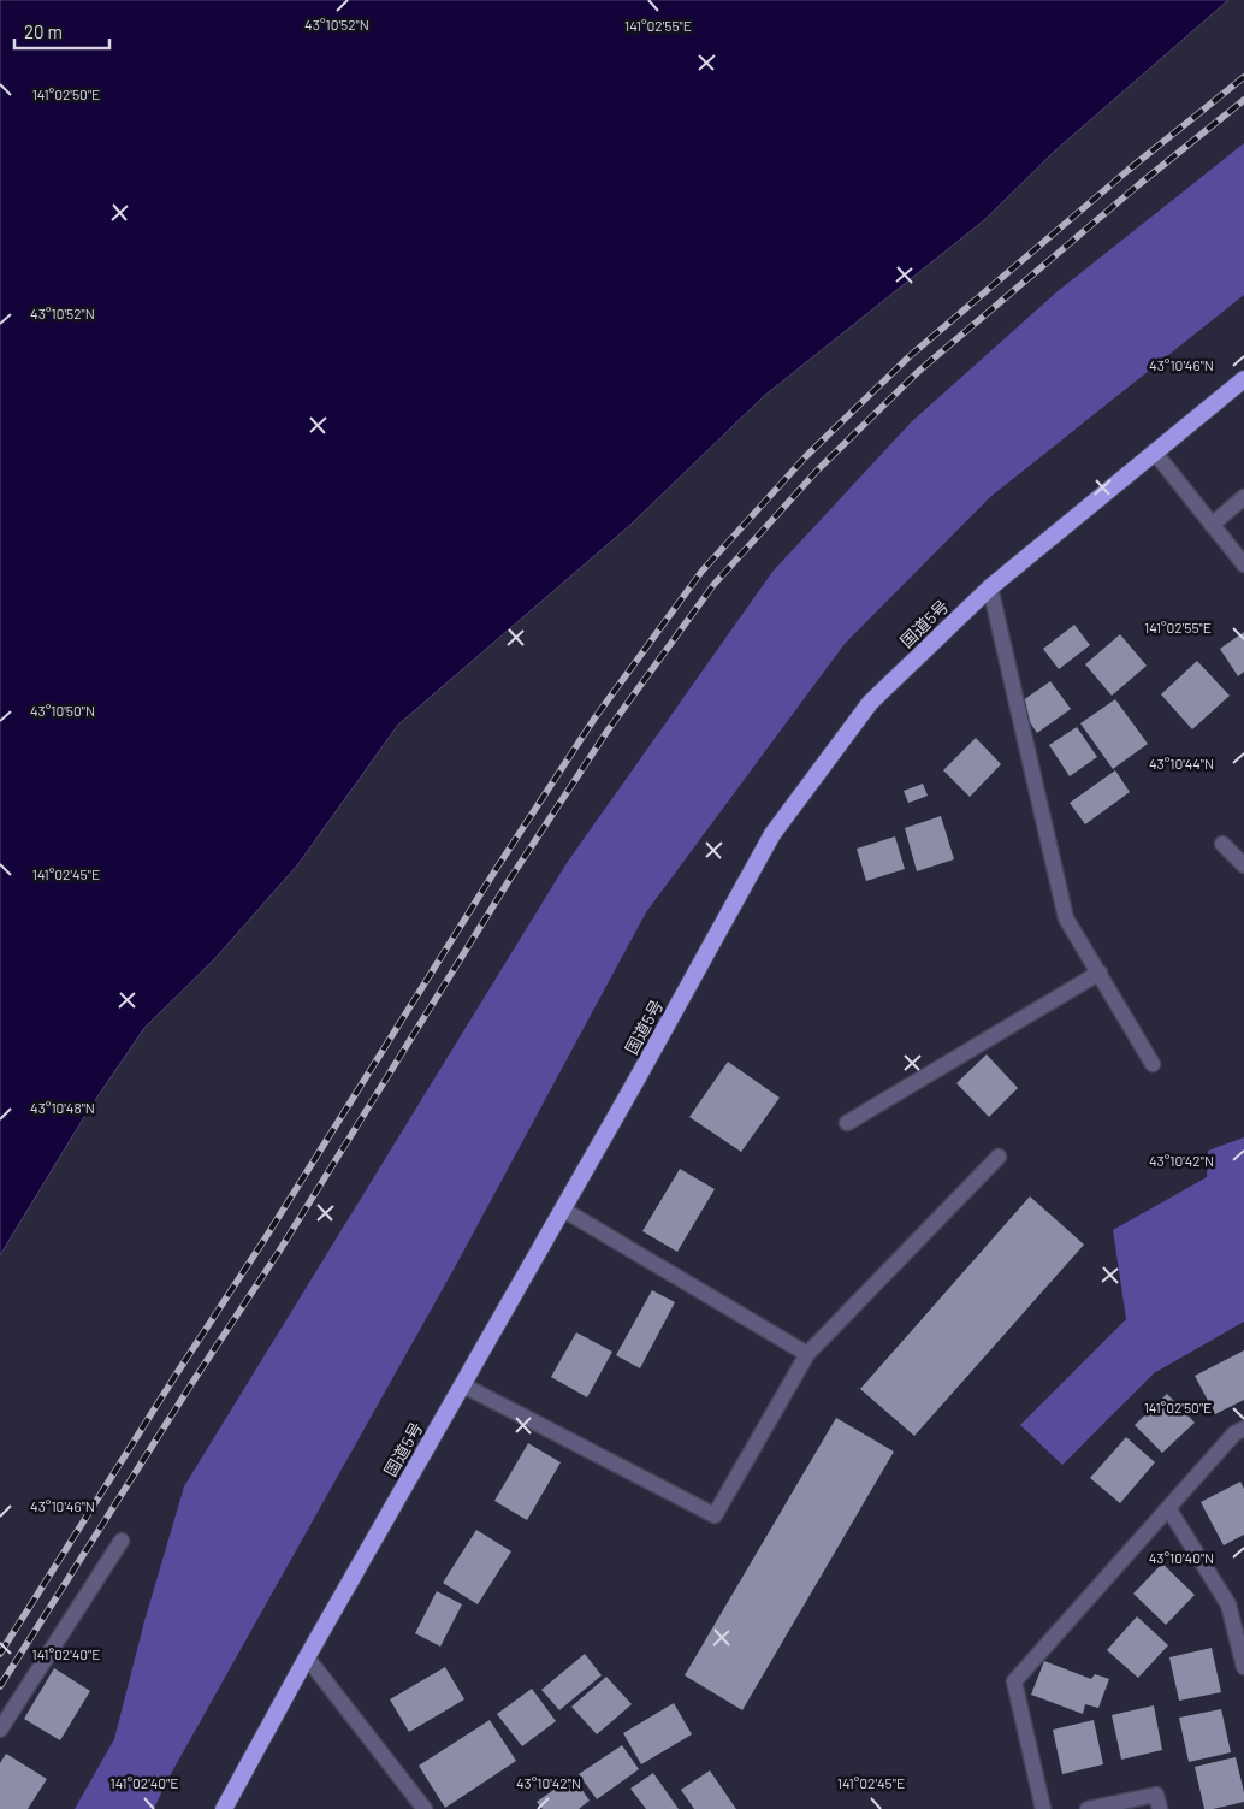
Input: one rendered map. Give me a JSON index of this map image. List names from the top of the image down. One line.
{"streets":{"highway":["国道5号"]},"scale_bar":"20 m","coordinates":["43°10'52\"N","141°02'55\"E","141°02'50\"E","43°10'46\"N","43°10'50\"N","43°10'44\"N","141°02'45\"E","43°10'48\"N","43°10'42\"N","43°10'40\"N","141°02'40\"E"]}
